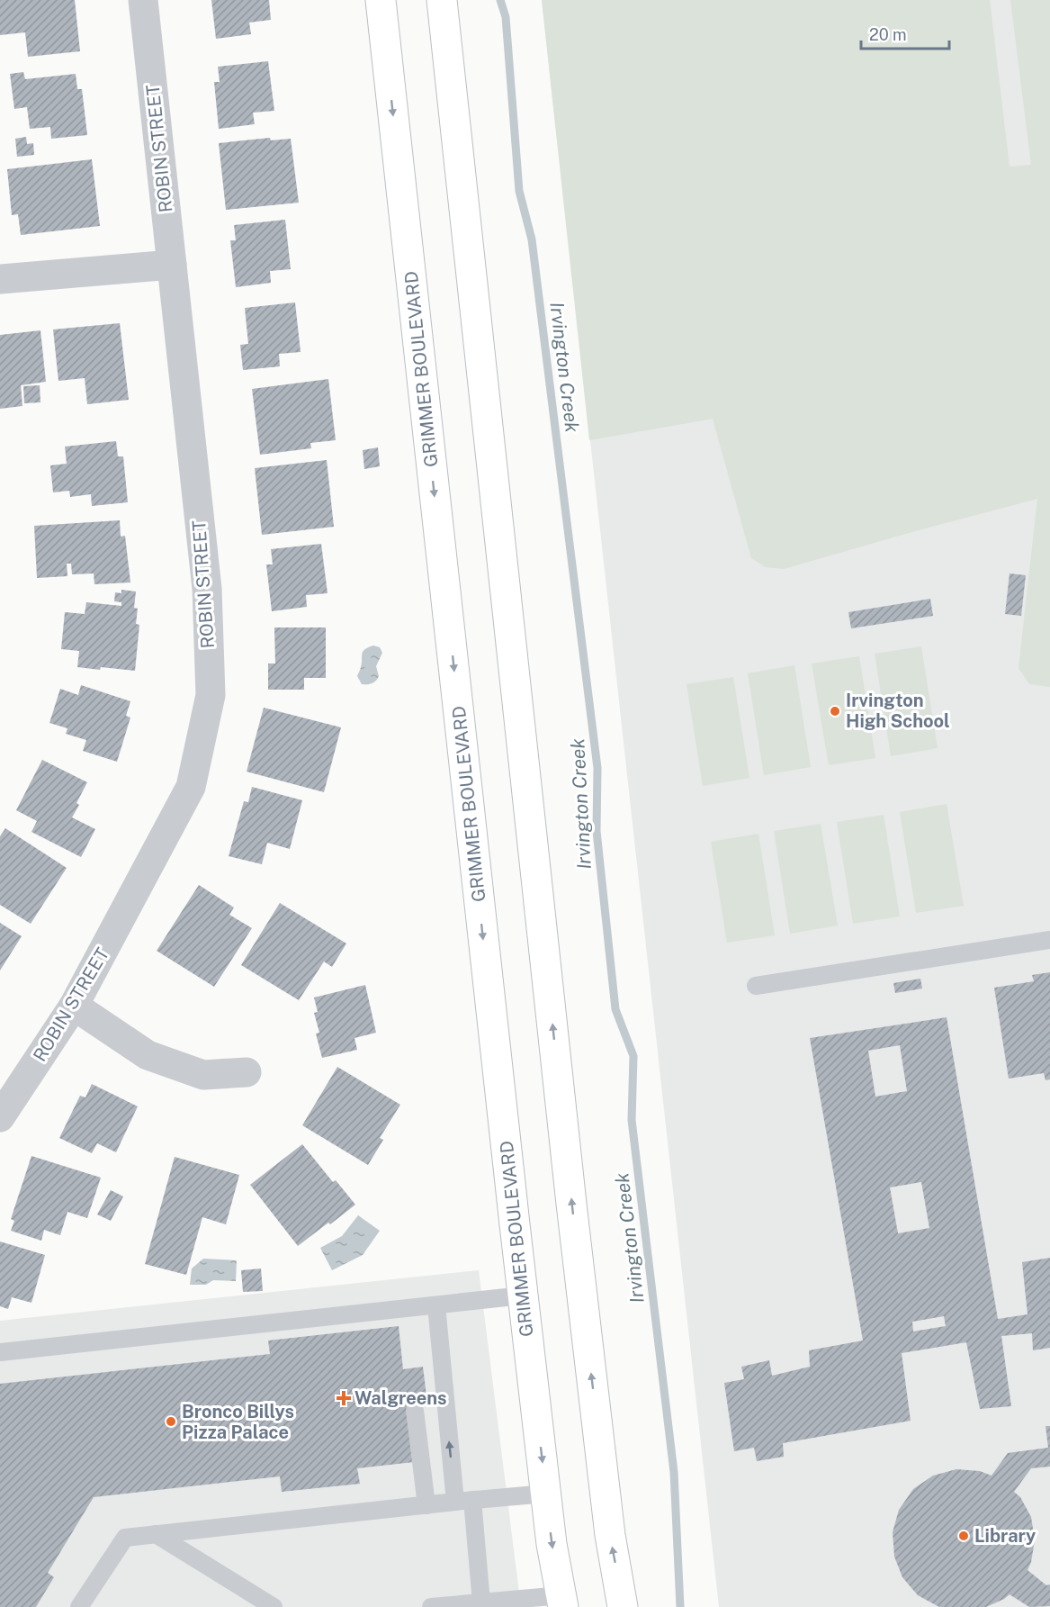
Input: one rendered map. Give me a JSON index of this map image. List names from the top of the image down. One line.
{"streets":{"main road":["GRIMMER BOULEVARD"],"street":["ROBIN STREET"]},"water":["Irvington Creek"],"places":{"other":["Irvington High School","Bronco Billys Pizza Palace","Library"],"health":["Walgreens"]},"scale_bar":"20 m"}
